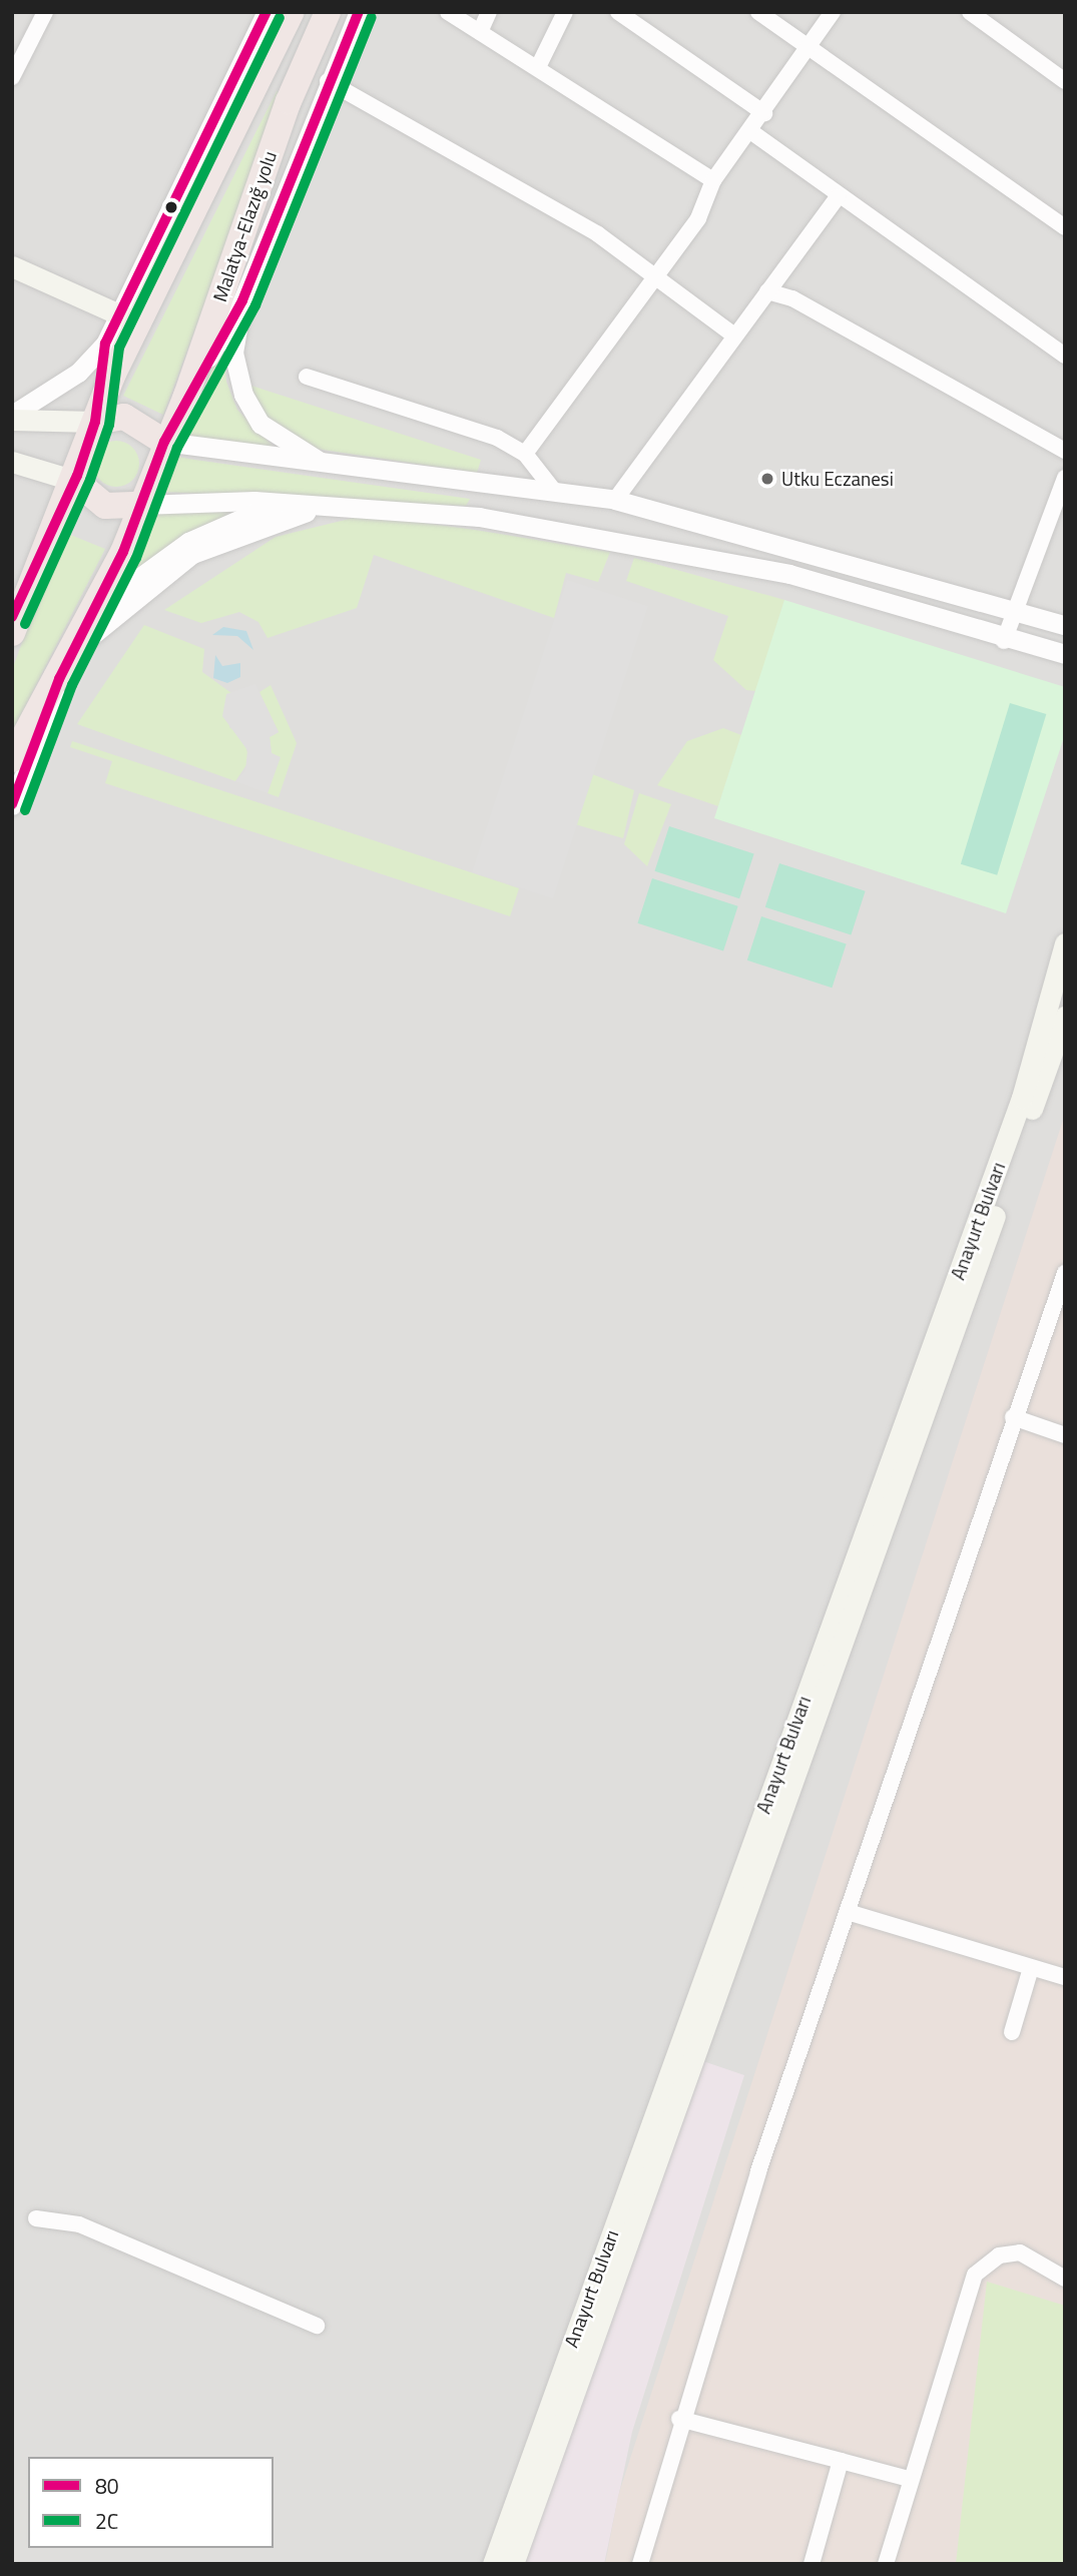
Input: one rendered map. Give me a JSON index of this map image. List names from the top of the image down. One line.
{"streets":{"highway":["Malatya-Elazığ yolu"],"main road":["Anayurt Bulvarı"]},"places":["Utku Eczanesi"],"lines":["transit line 80","transit line 2C"],"legend":["80","2C"]}
